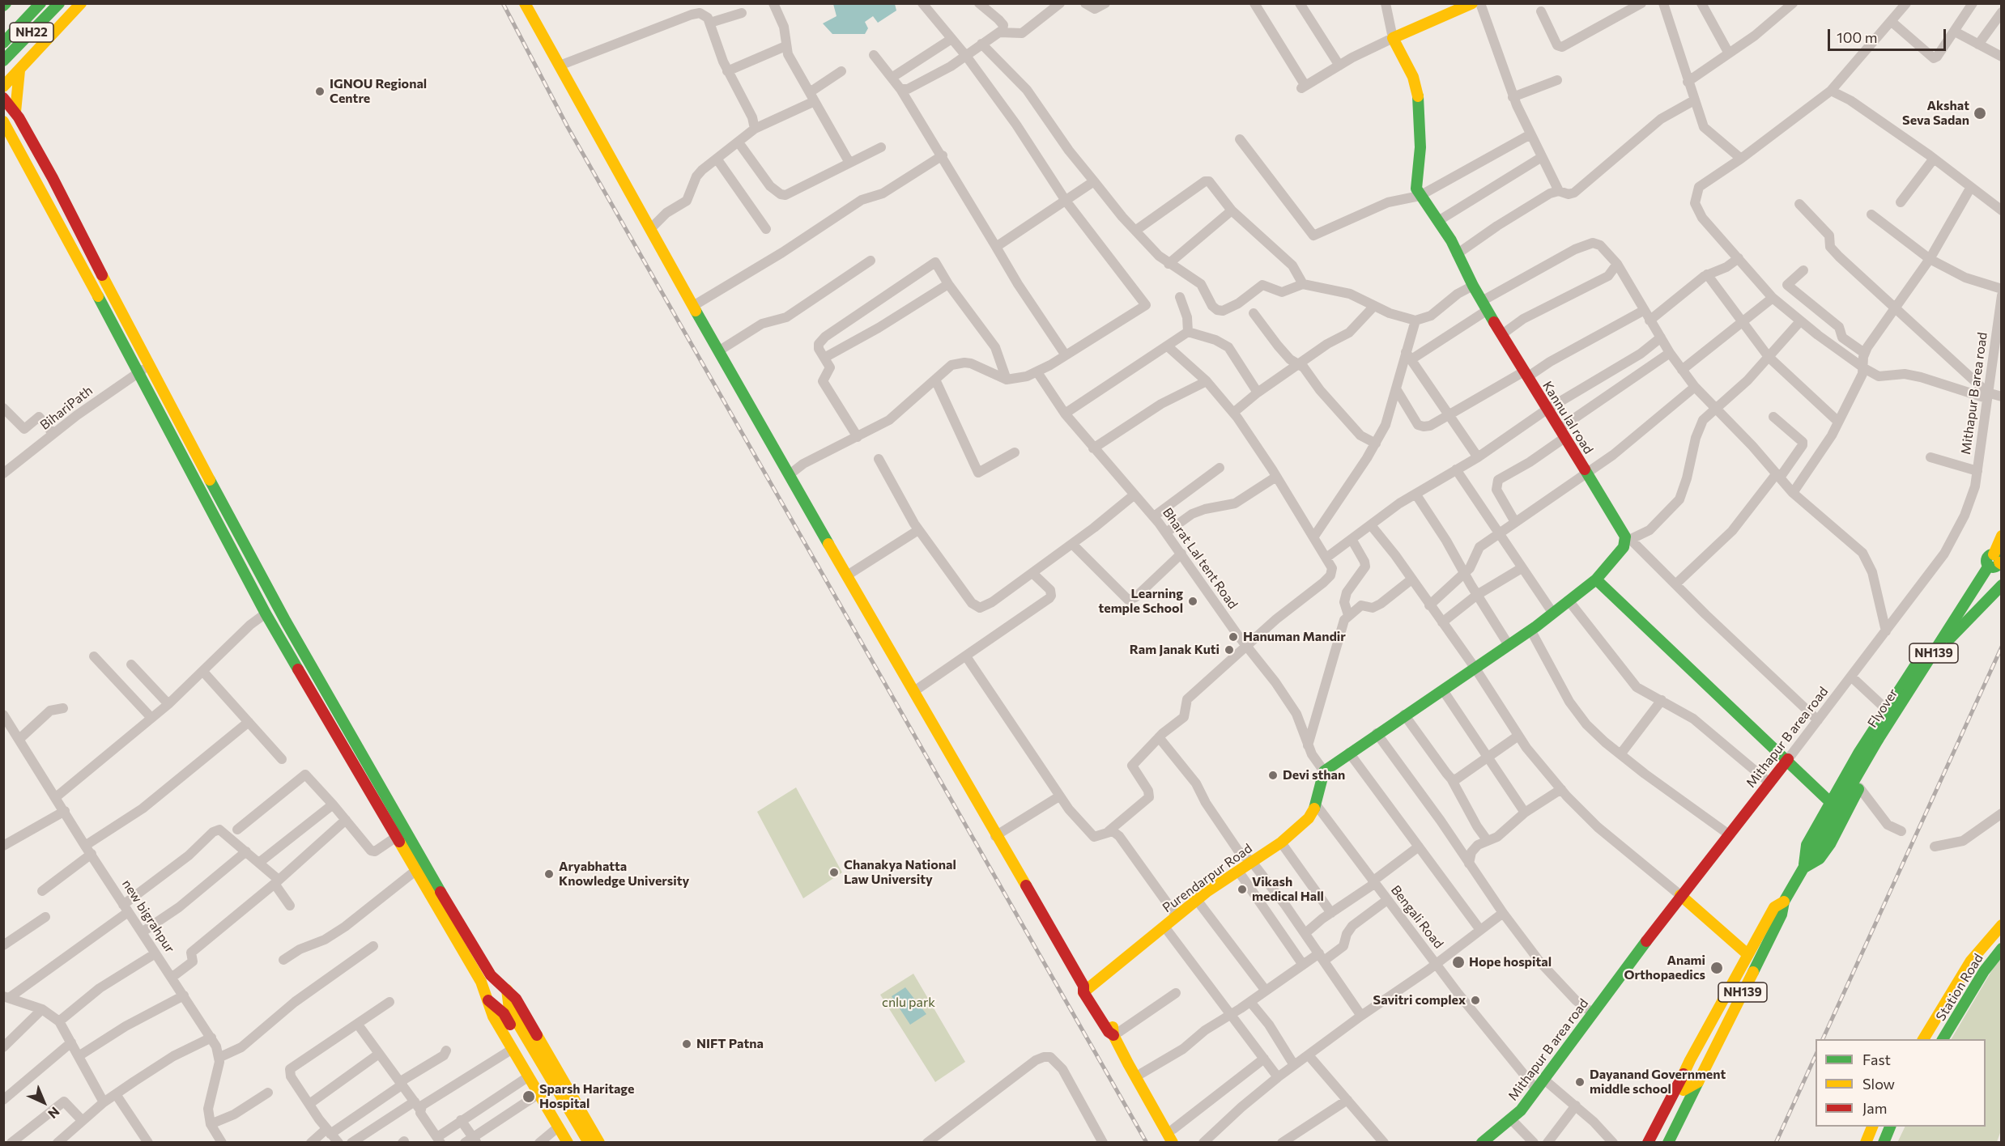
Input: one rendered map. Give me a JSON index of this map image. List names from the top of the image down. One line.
{"streets":{"main road":["NH22","Mithapur B area road","Kannu lal road","NH139","Flyover","Purendarpur Road","Station Road"],"street":["BihariPath","Bharat Lal tent Road","new bigrahpur","Bengali Road"]},"crossings":[["Mithapur B area road","Bengali Road"],["Bharat Lal tent Road","Purendarpur Road"],["NH139","Flyover"],["Purendarpur Road","Bengali Road"]],"parks":["cnlu park"],"places":["IGNOU Regional Centre","Akshat Seva Sadan","Learning temple School","Hanuman Mandir","Ram Janak Kuti","Devi sthan","Chanakya National Law University","Aryabhatta Knowledge University","Vikash medical Hall","Hope hospital","Anami Orthopaedics","Savitri complex","NIFT Patna","Dayanand Government middle school","Sparsh Haritage Hospital"],"legend":["Fast","Slow","Jam"],"scale_bar":"100 m","north":"bottom right"}
